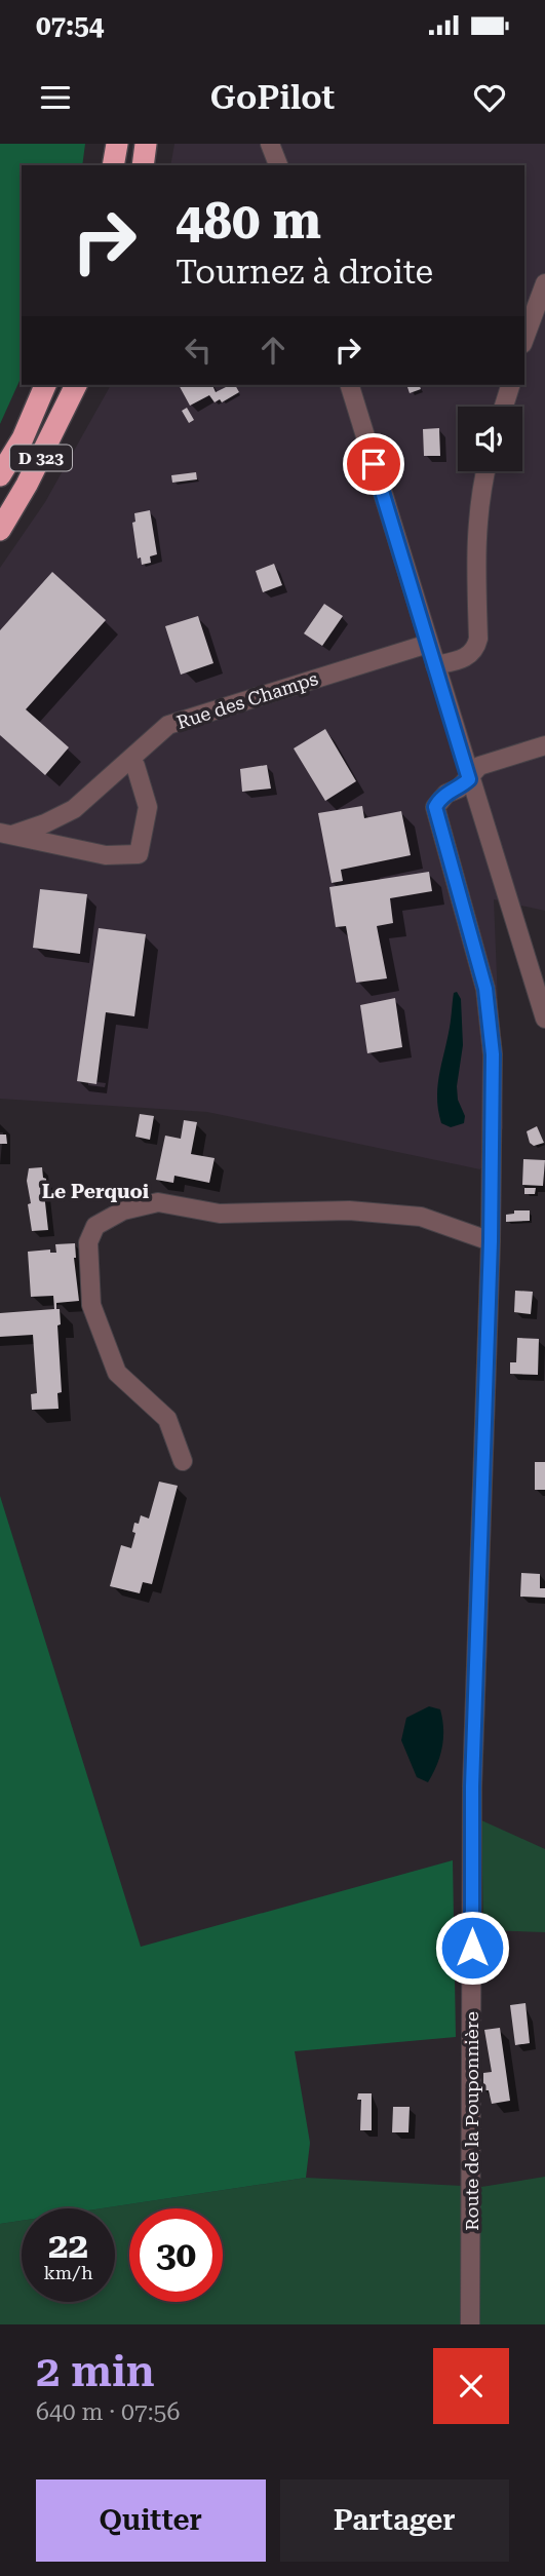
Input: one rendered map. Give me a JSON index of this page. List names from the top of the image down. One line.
{"streets":{"highway":["D 323"],"street":["Rue des Champs","Route de la Pouponnière"]},"districts":["Le Perquoi"],"page":{"status":"07:54","header":"GoPilot","turn":["480 m","Tournez à droite"],"speed":"22 km/h","limit":"30","heading":["2 min","640 m · 07:56"],"buttons":["Quitter","Partager"]}}
